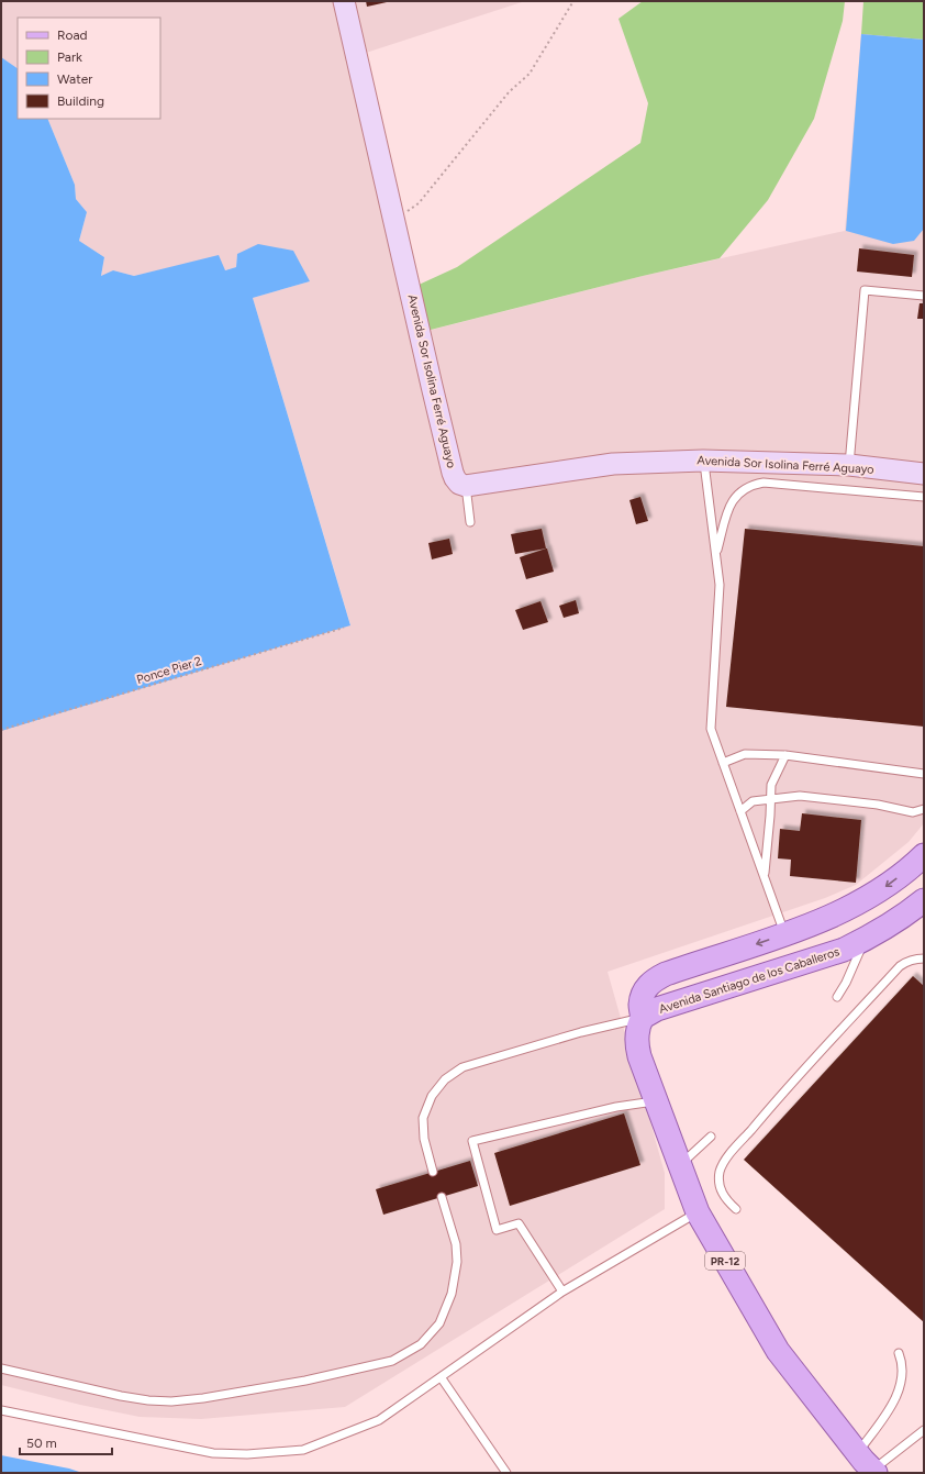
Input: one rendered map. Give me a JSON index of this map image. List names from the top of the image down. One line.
{"streets":{"main road":["Avenida Santiago de los Caballeros","PR-12"],"street":["Avenida Sor Isolina Ferré Aguayo"],"path":["Ponce Pier 2"]},"crossings":[["Avenida Santiago de los Caballeros","PR-12"]],"legend":["Road","Park","Water","Building"],"scale_bar":"50 m"}
